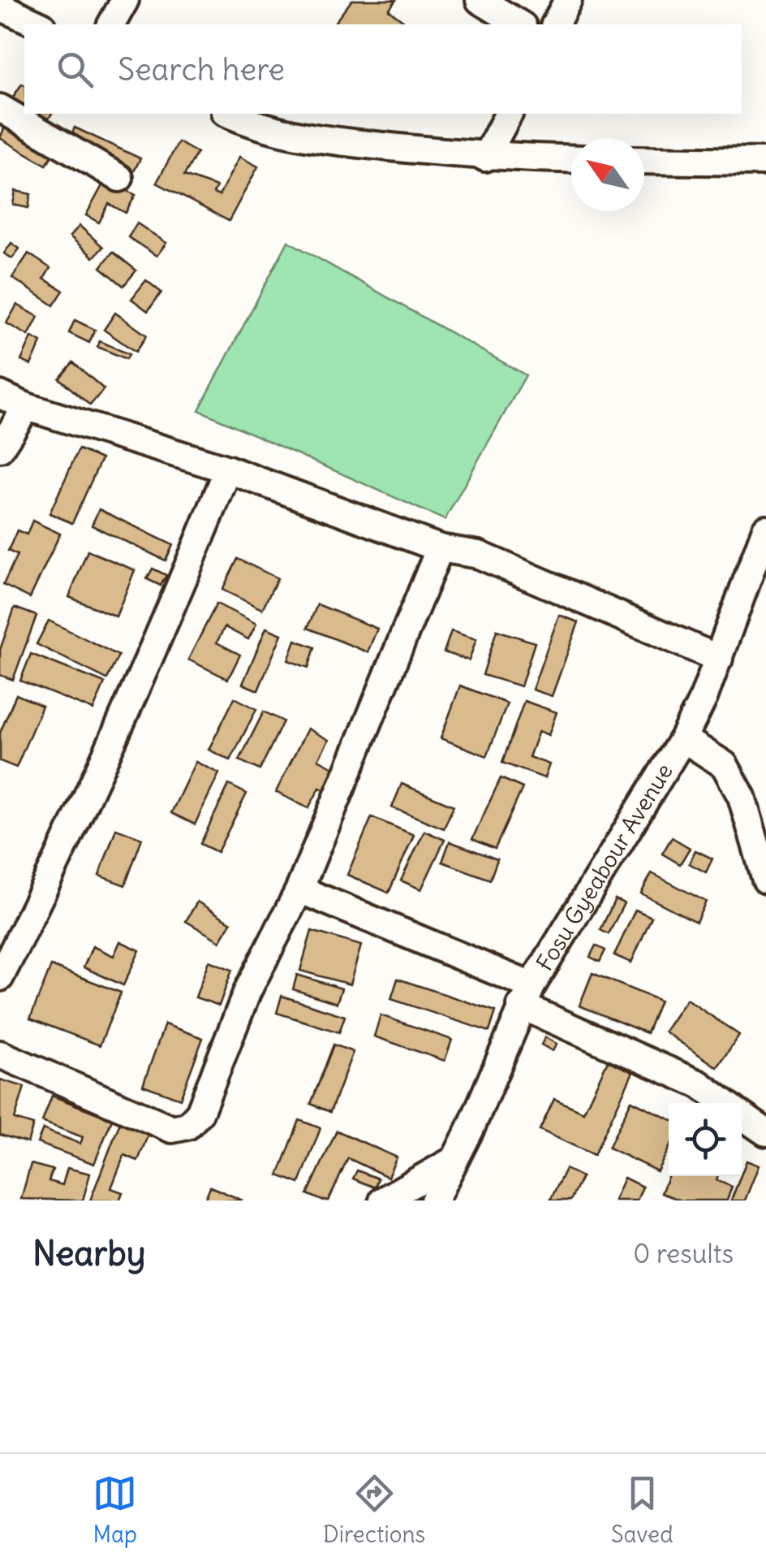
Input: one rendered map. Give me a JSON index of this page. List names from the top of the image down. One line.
{"streets":{"street":["Fosu Gyeabour Avenue"]},"north":"top left","page":{"search":"Search here","heading":["Nearby","0 results"],"nav":["Map","Directions","Saved"]}}
